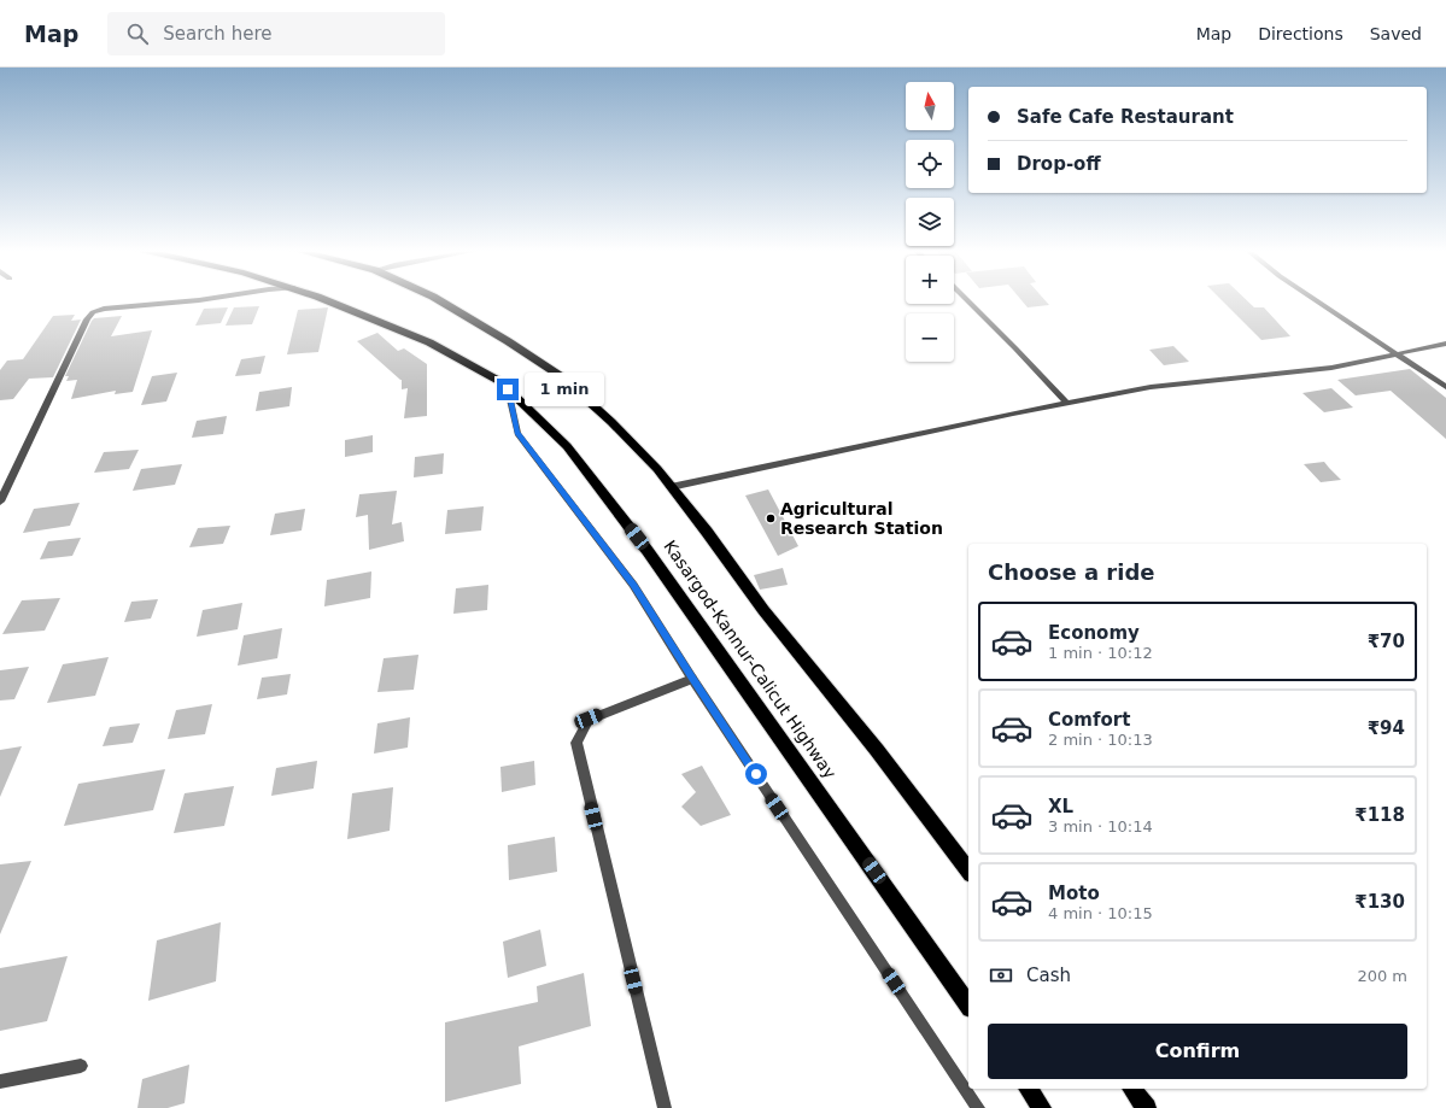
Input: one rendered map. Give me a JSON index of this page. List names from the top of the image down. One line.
{"streets":{"highway":["Kasargod-Kannur-Calicut Highway"]},"places":["Agricultural Research Station"],"north":"top","page":{"header":"Map","search":"Search here","nav":["Map","Directions","Saved"],"map_buttons":["+","−"],"banner":["Safe Cafe Restaurant","Drop-off"],"bubble":"1 min","heading":"Choose a ride","list":[{"name":"Economy","note":"1 min · 10:12","value":"₹70"},{"name":"Comfort","note":"2 min · 10:13","value":"₹94"},{"name":"XL","note":"3 min · 10:14","value":"₹118"},{"name":"Moto","note":"4 min · 10:15","value":"₹130"}],"pay":["Cash","200 m"],"buttons":"Confirm"}}
